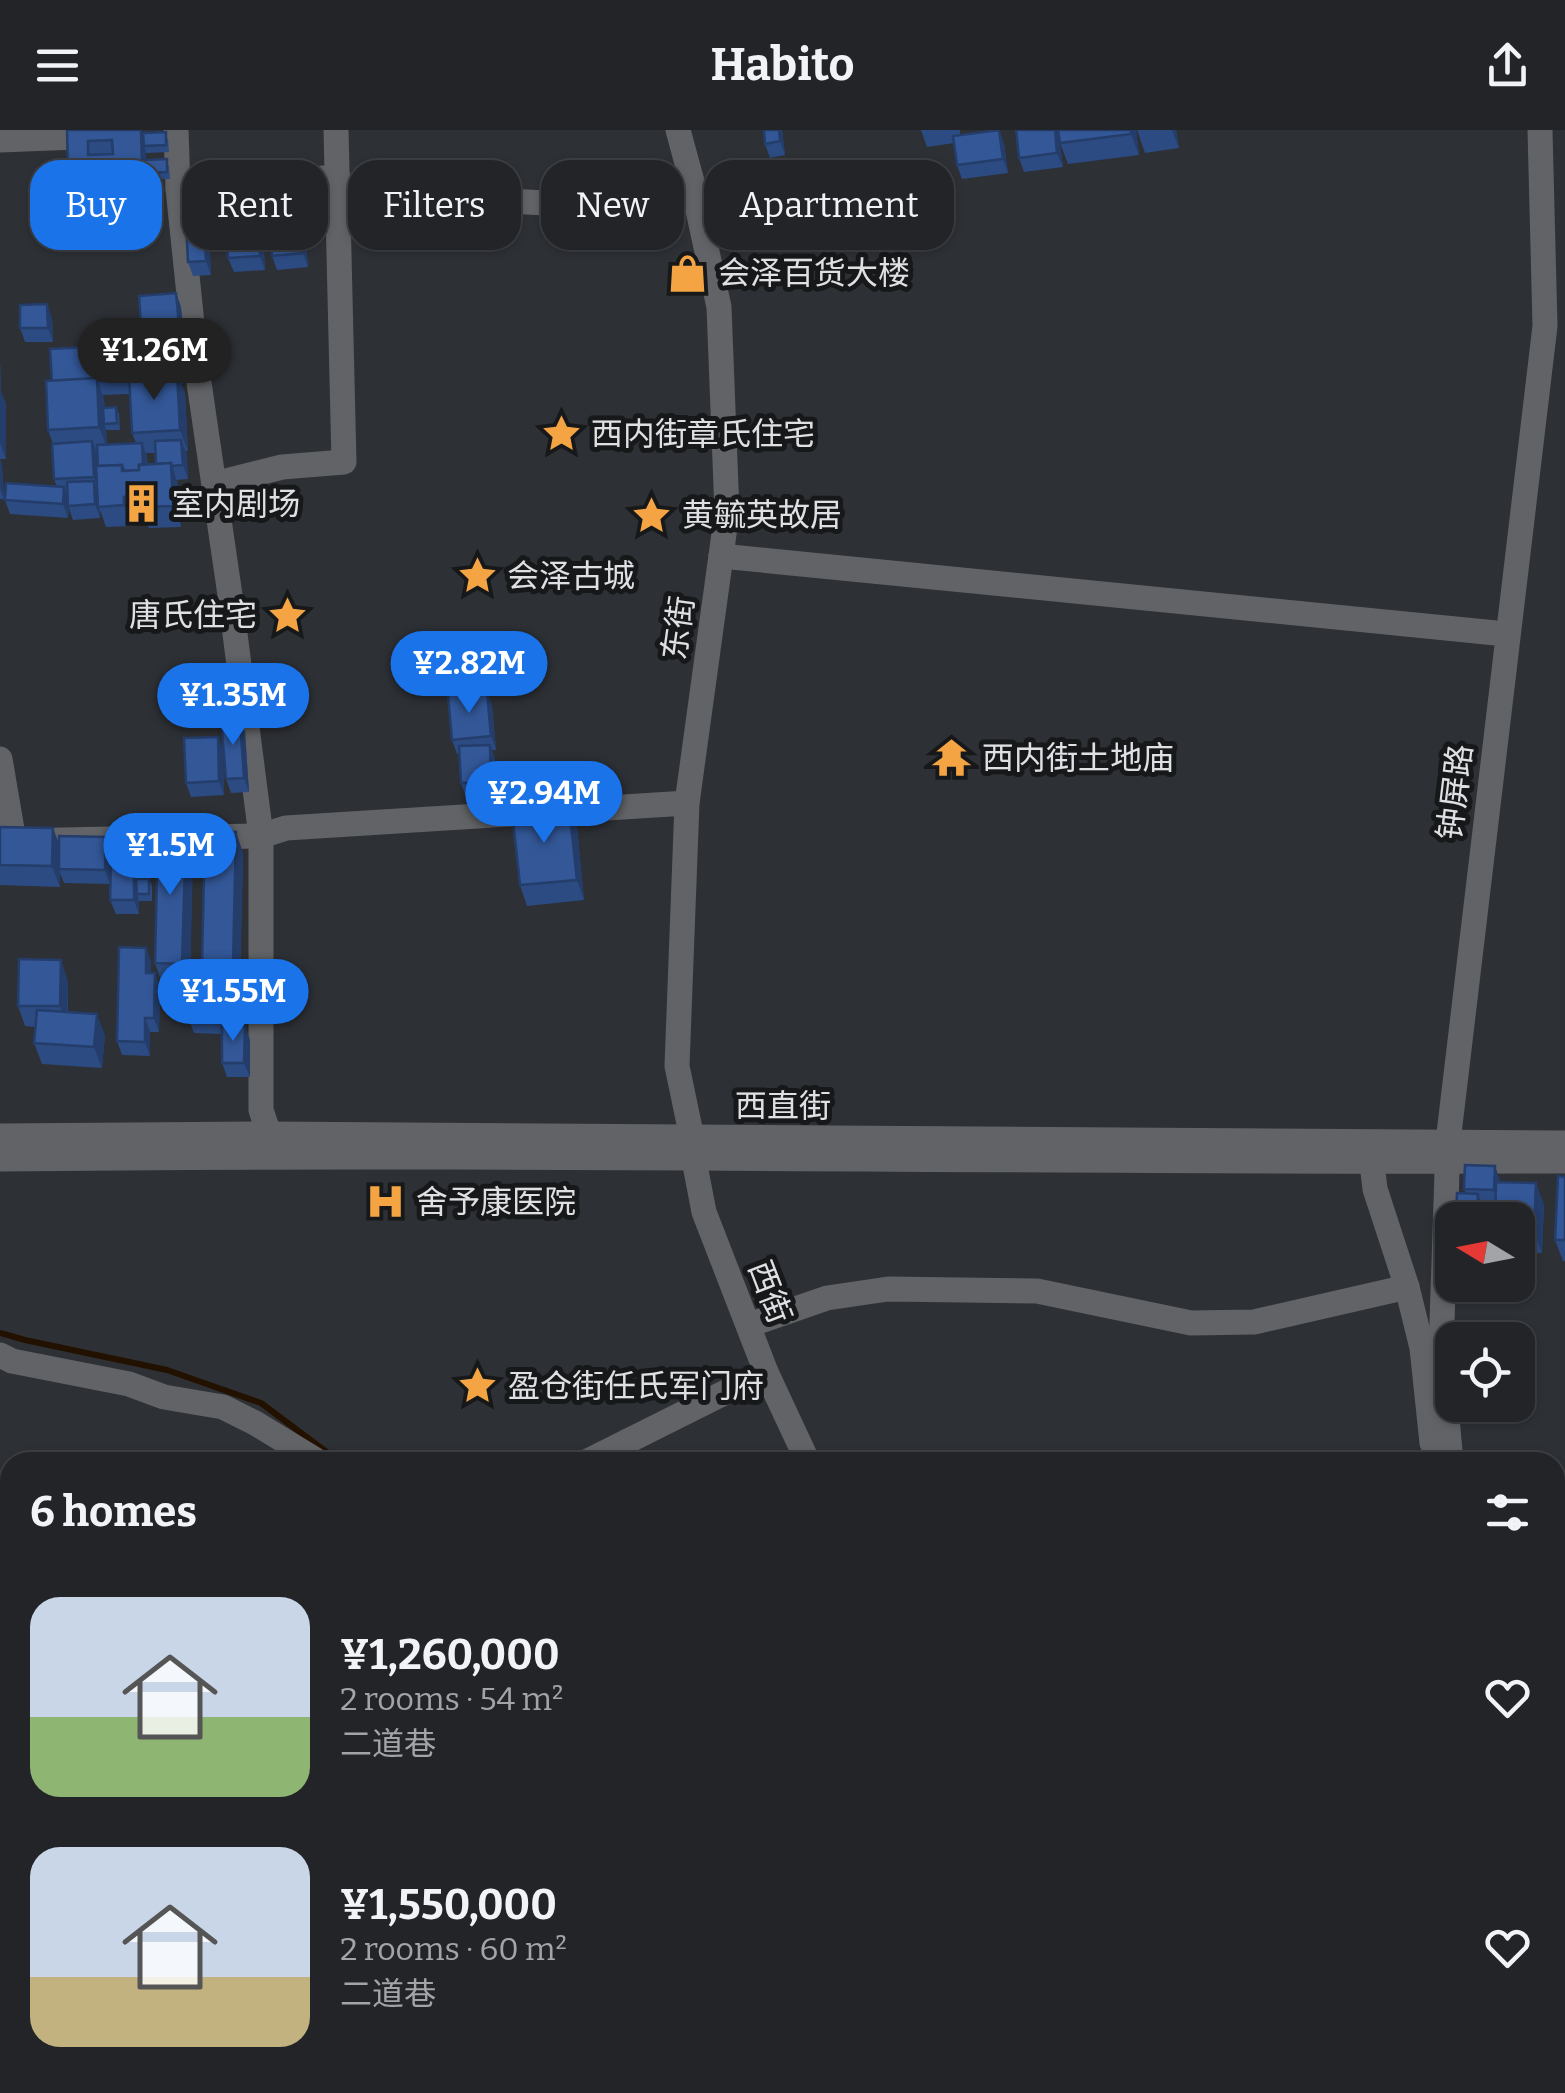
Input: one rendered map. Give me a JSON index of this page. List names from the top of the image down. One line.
{"streets":{"street":["东街","钟屏路","西直街","西街"]},"crossings":[["东街","西直街"],["东街","西街"],["钟屏路","西直街"],["西直街","西街"]],"places":{"shop":["会泽百货大楼"],"place":["西内街章氏住宅","黄毓英故居","会泽古城","唐氏住宅","盈仓街任氏军门府"],"building":["室内剧场"],"temple":["西内街土地庙"],"hospital":["舍予康医院"]},"north":"left","page":{"header":"Habito","chip":["Buy","Rent","Filters","New","Apartment"],"price":["¥1.26M","¥2.82M","¥1.35M","¥2.94M","¥1.5M","¥1.55M"],"heading":"6 homes","list":[{"name":"¥1,260,000","note":"2 rooms · 54 m² · 二道巷"},{"name":"¥1,550,000","note":"2 rooms · 60 m² · 二道巷"}]}}
